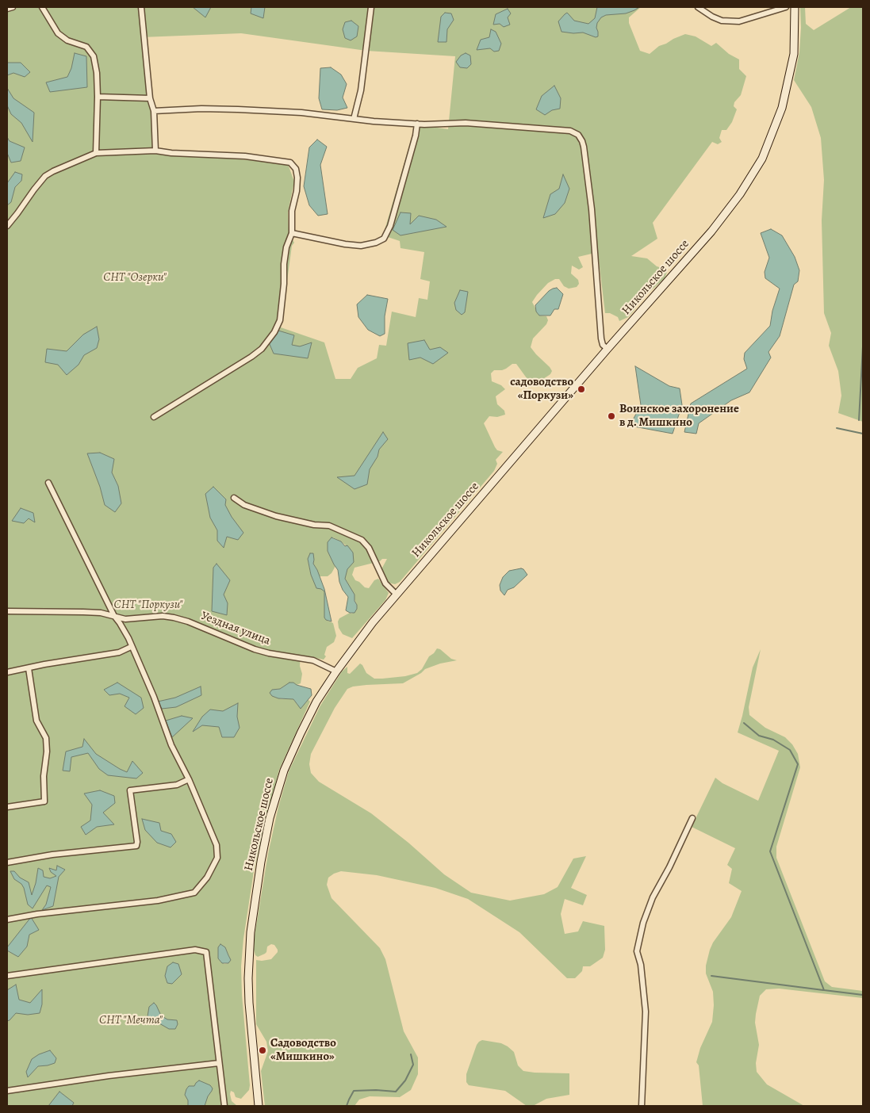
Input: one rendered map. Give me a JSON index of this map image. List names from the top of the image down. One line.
{"streets":{"main road":["Никольское шоссе"],"street":["Уездная улица"]},"crossings":[["Никольское шоссе","Уездная улица"]],"parks":["СНТ \"Озерки\"","СНТ \"Поркузи\"","СНТ \"Мечта\""],"places":["садоводство «Поркузи»","Воинское захоронение в д. Мишкино","Садоводство «Мишкино»"]}
